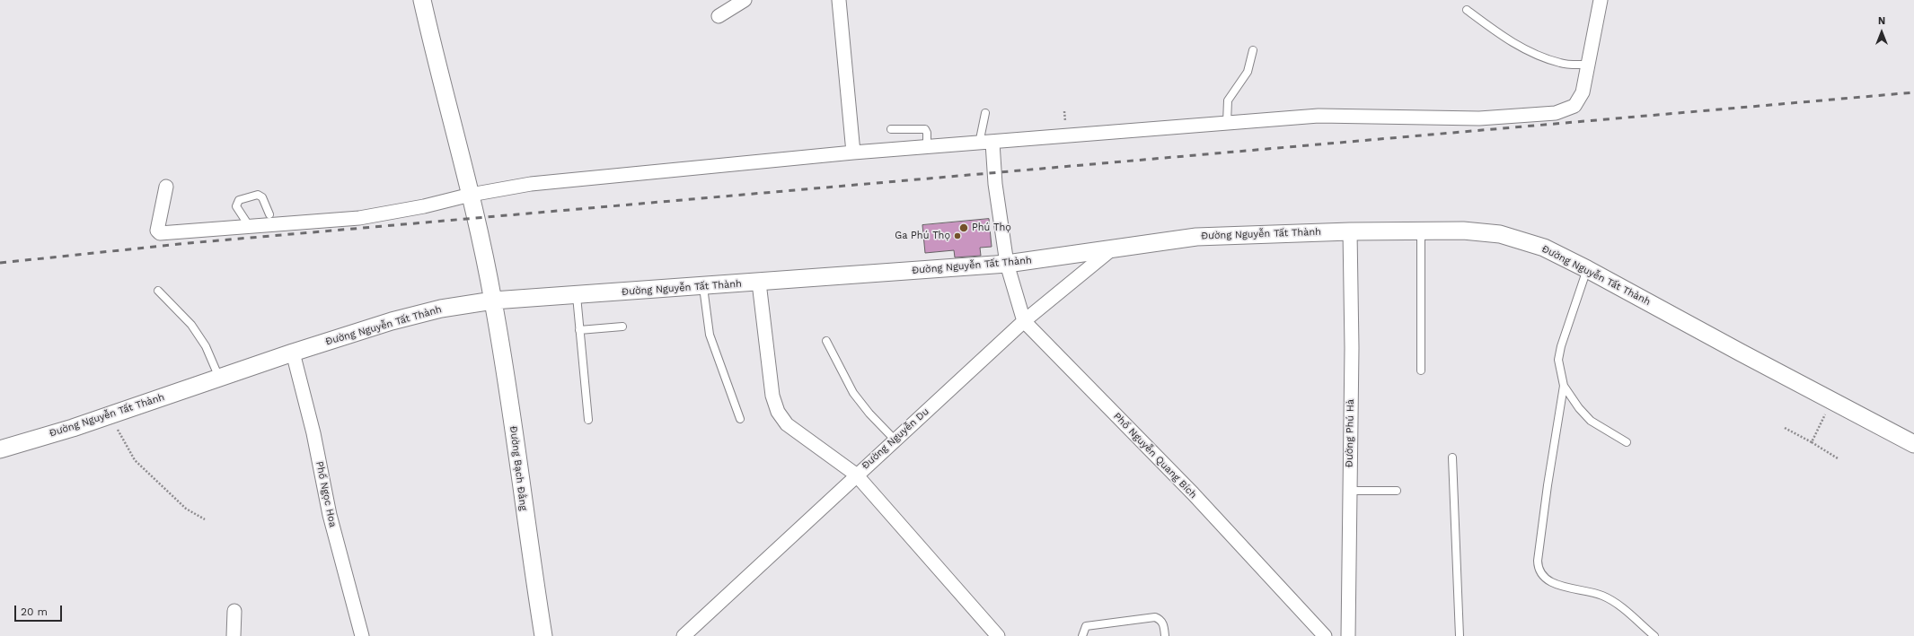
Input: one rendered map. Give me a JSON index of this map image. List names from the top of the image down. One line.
{"streets":{"street":["Đường Nguyễn Tất Thành","Đường Phú Hà","Đường Nguyễn Du","Phố Nguyễn Quang Bích","Đường Bạch Đằng","Phố Ngọc Hoa"]},"crossings":[["Đường Nguyễn Tất Thành","Đường Phú Hà"],["Đường Nguyễn Tất Thành","Đường Nguyễn Du"],["Đường Nguyễn Tất Thành","Phố Nguyễn Quang Bích"],["Đường Nguyễn Tất Thành","Đường Bạch Đằng"],["Đường Nguyễn Tất Thành","Phố Ngọc Hoa"],["Đường Nguyễn Du","Phố Nguyễn Quang Bích"]],"places":["Phú Thọ","Ga Phú Thọ"],"scale_bar":"20 m","north":"top"}
